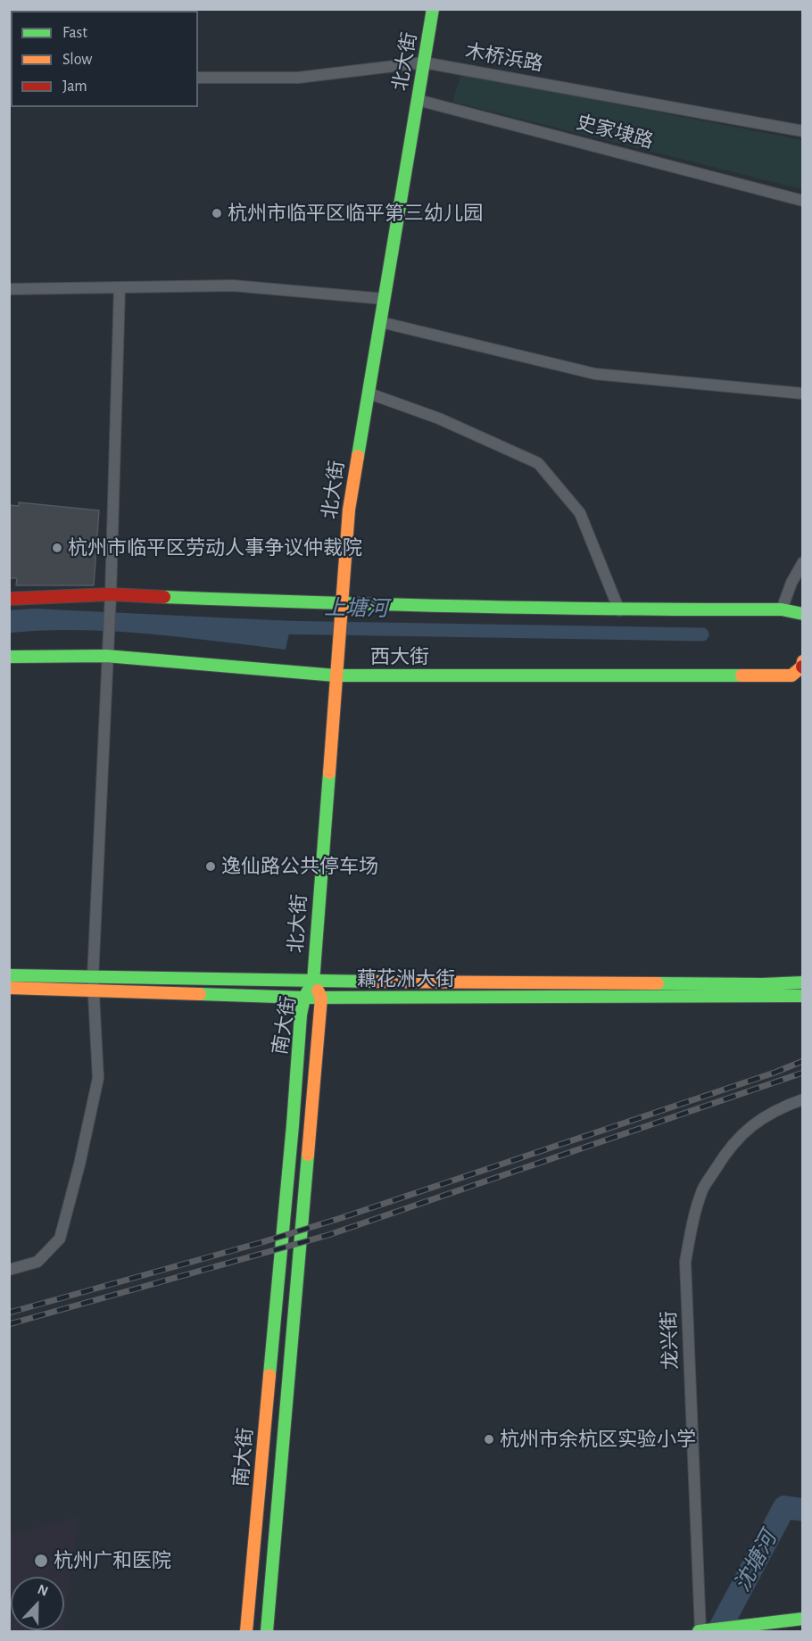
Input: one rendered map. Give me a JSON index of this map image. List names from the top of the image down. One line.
{"streets":{"main road":["北大街","西大街","藕花洲大街","南大街"],"street":["木桥浜路","史家埭路","龙兴街"]},"crossings":[["木桥浜路","北大街"],["北大街","史家埭路"],["北大街","西大街"],["北大街","藕花洲大街"],["北大街","南大街"],["藕花洲大街","南大街"]],"water":["上塘河","沈塘河"],"places":["杭州市临平区临平第三幼儿园","杭州市临平区劳动人事争议仲裁院","逸仙路公共停车场","杭州市余杭区实验小学","杭州广和医院"],"legend":["Fast","Slow","Jam"],"north":"top"}
